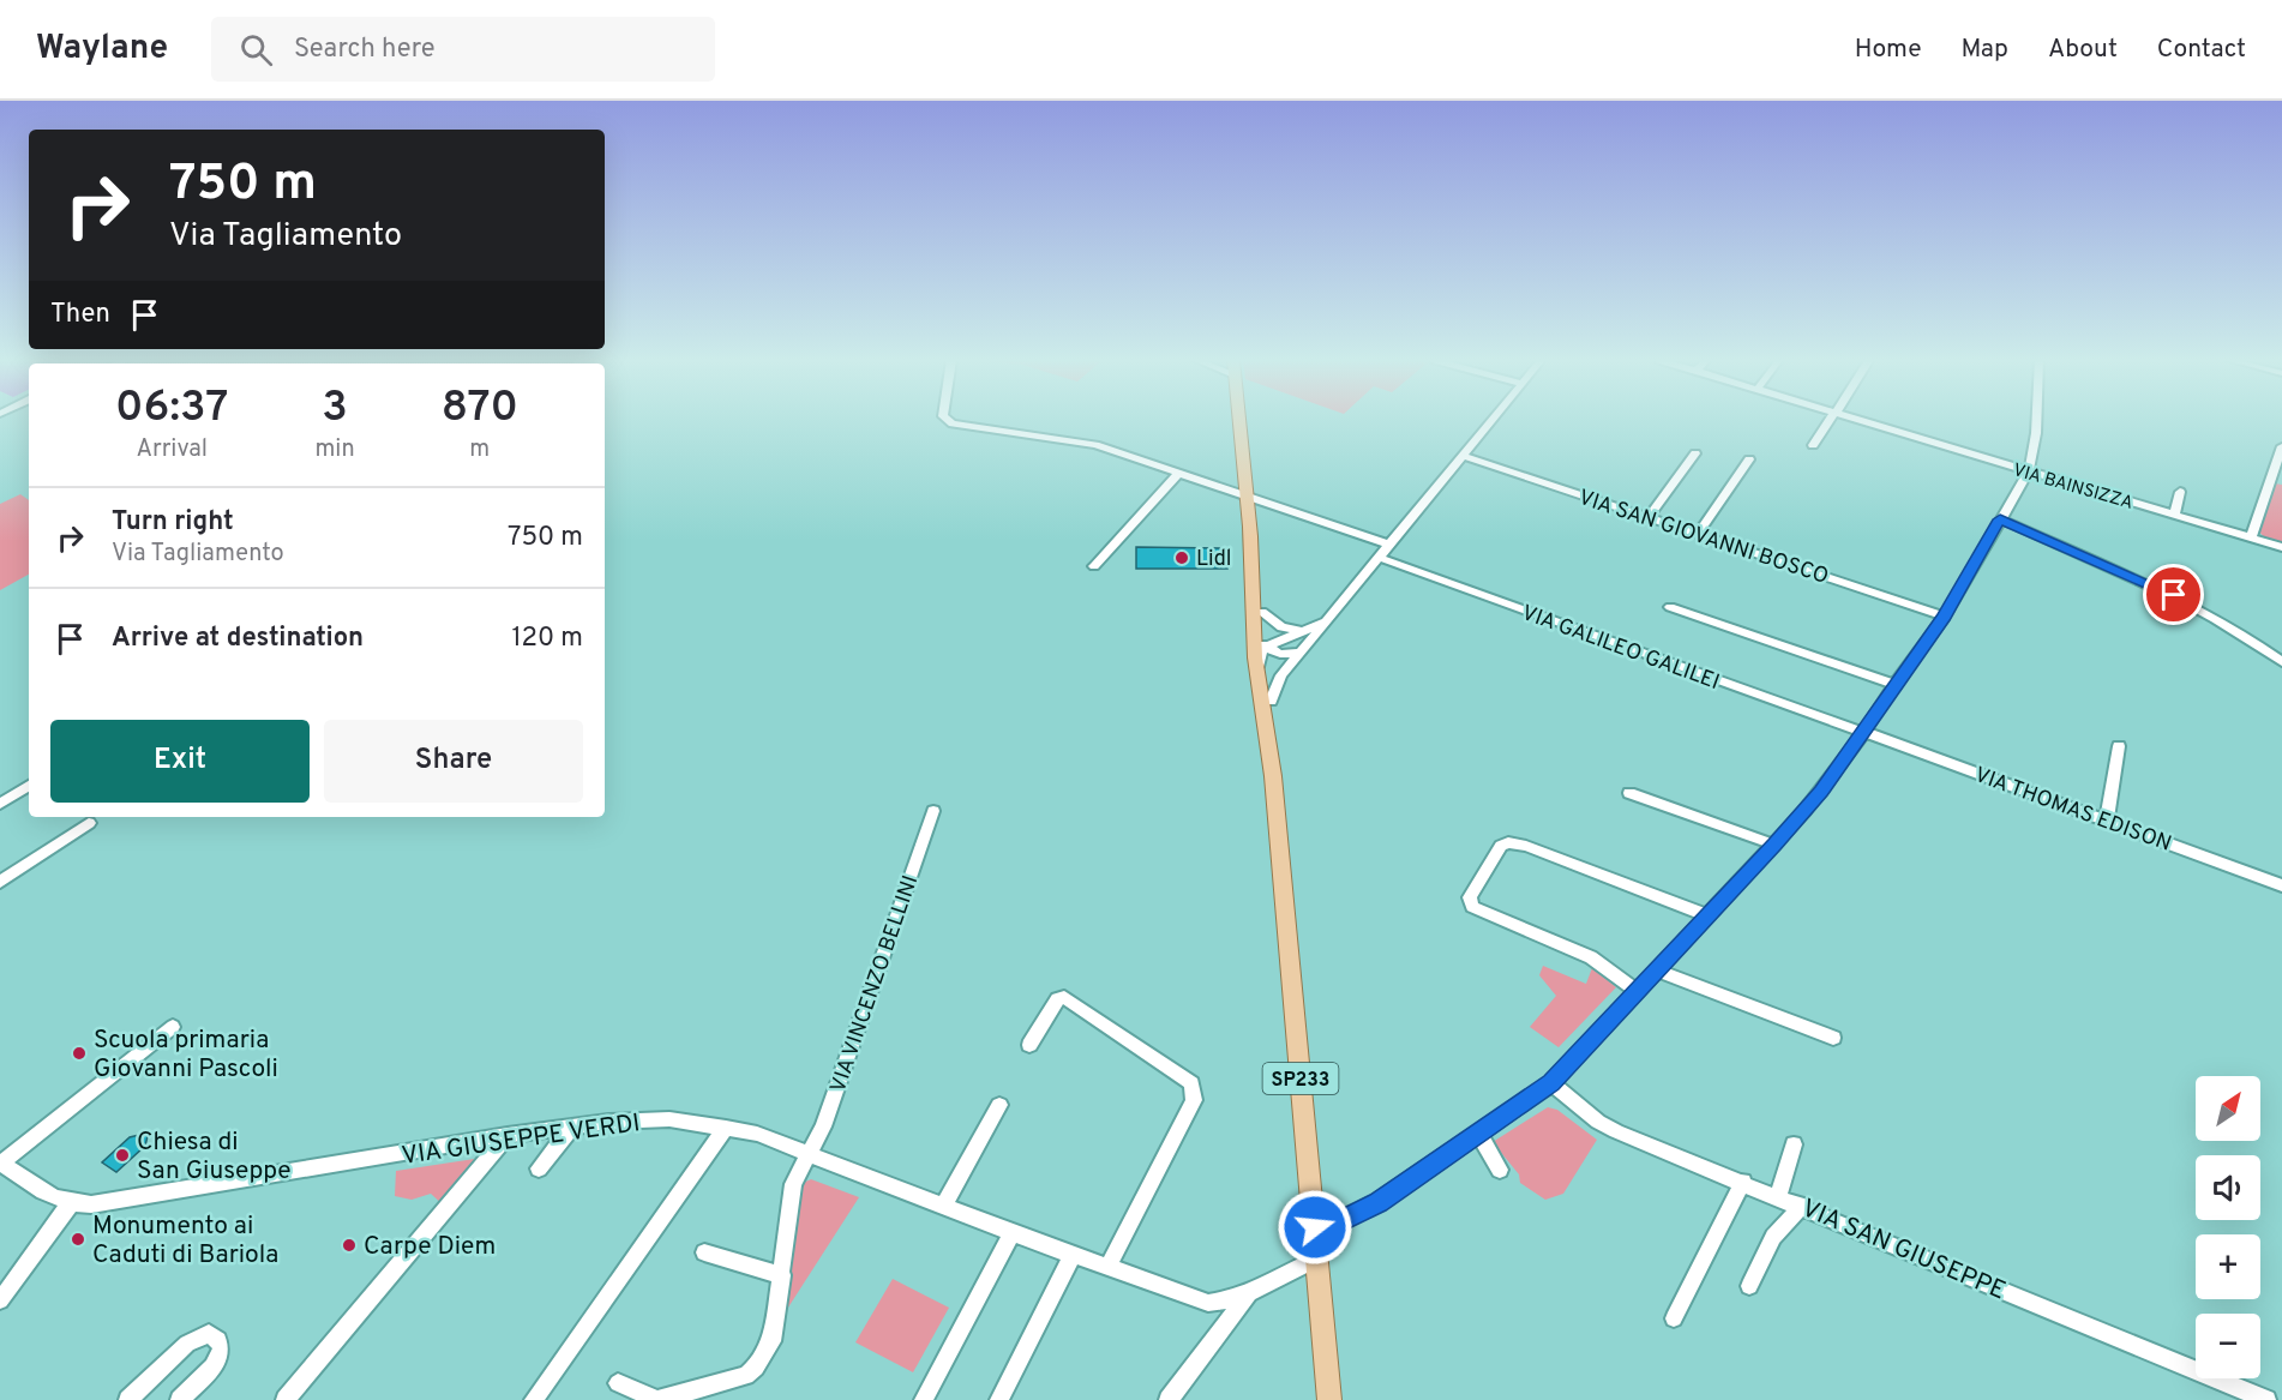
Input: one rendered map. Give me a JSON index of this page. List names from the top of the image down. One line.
{"streets":{"main road":["SP233"],"street":["VIA BAINSIZZA","VIA SAN GIOVANNI BOSCO","VIA GALILEO GALILEI","VIA THOMAS EDISON","VIA VINCENZO BELLINI","VIA GIUSEPPE VERDI","VIA SAN GIUSEPPE"]},"crossings":[["VIA GALILEO GALILEI","VIA THOMAS EDISON"],["VIA VINCENZO BELLINI","VIA GIUSEPPE VERDI"],["SP233","VIA GIUSEPPE VERDI"]],"places":["Lidl","Scuola primaria Giovanni Pascoli","Chiesa di San Giuseppe","Monumento ai Caduti di Bariola","Carpe Diem"],"north":"top right","page":{"header":"Waylane","search":"Search here","nav":["Home","Map","About","Contact"],"turn":["750 m","Via Tagliamento"],"then":"Then","eta":["06:37","Arrival","3","min","870","m"],"list":[{"name":"Turn right","note":"Via Tagliamento","value":"750 m"},{"name":"Arrive at destination","value":"120 m"}],"buttons":["Exit","Share"],"map_buttons":["+","−"]}}
